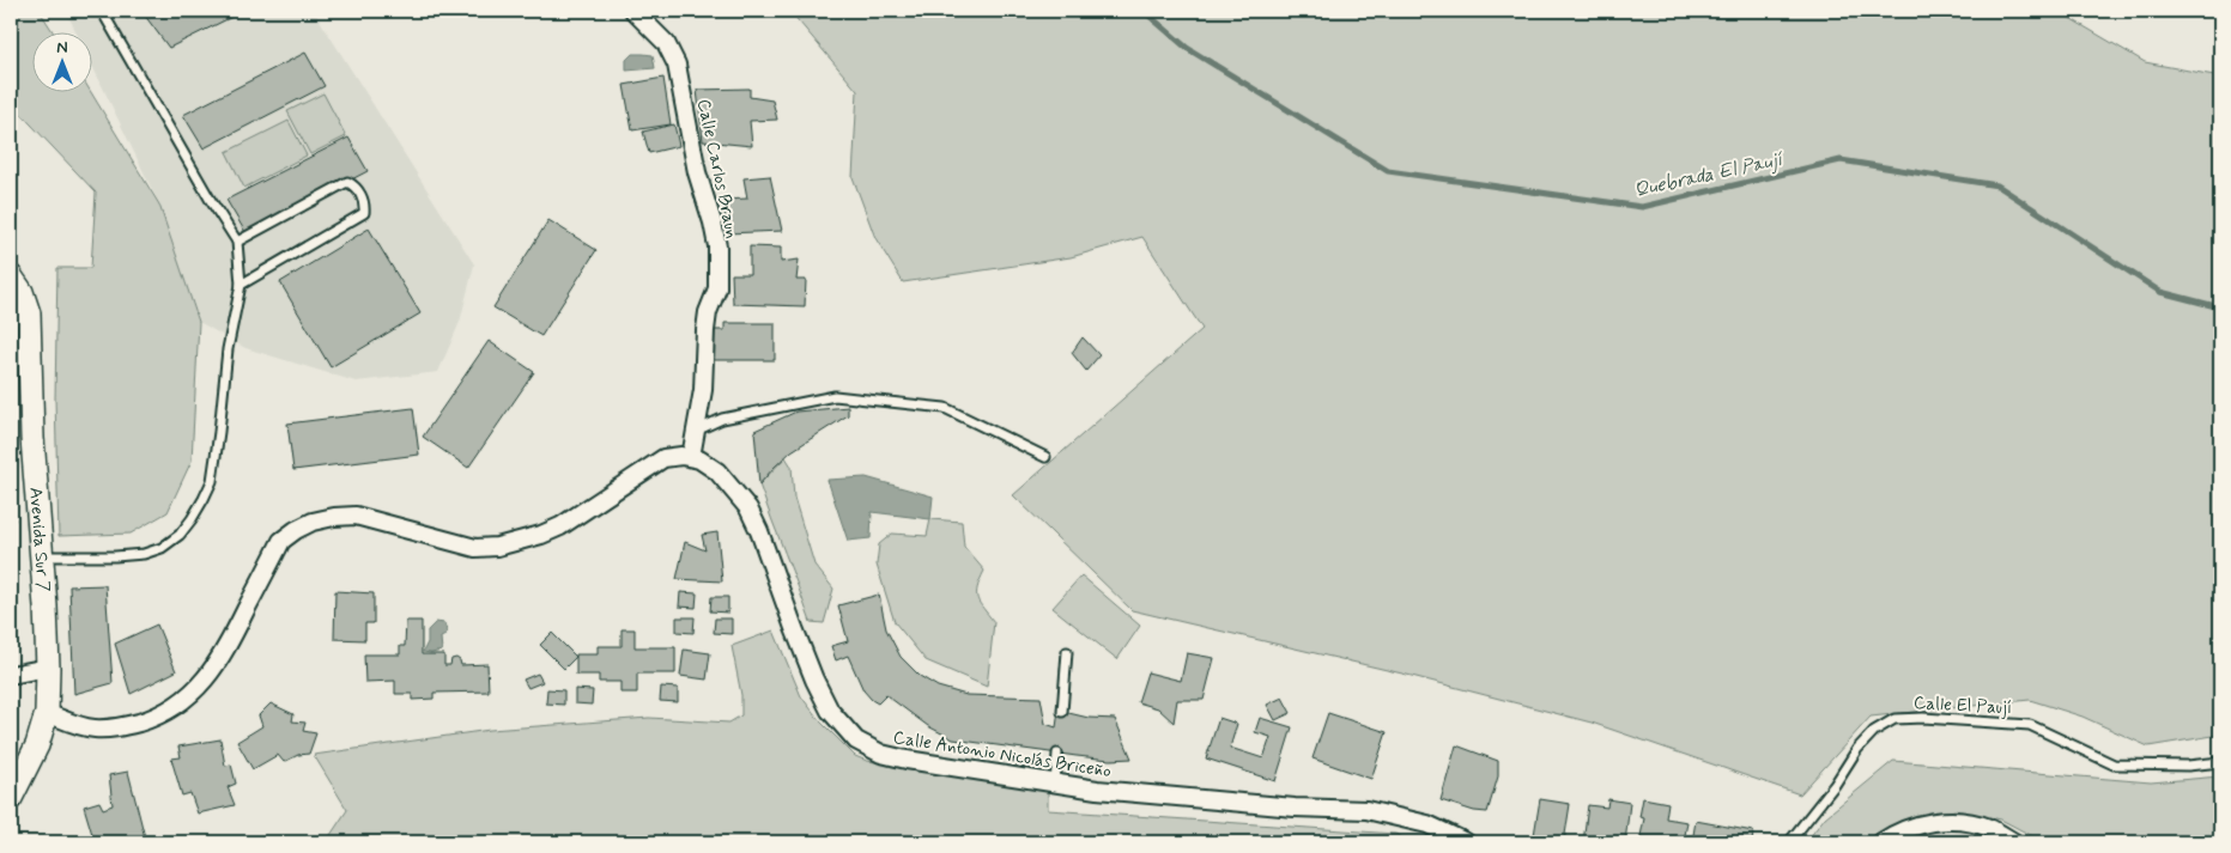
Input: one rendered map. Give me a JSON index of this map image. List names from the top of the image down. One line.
{"streets":{"main road":["Avenida Sur 7"],"street":["Calle Carlos Braun","Calle Antonio Nicolás Briceño"],"lane":["Calle El Paují"]},"crossings":[["Calle Carlos Braun","Calle Antonio Nicolás Briceño"]],"water":["Quebrada El Paují"],"north":"top"}
